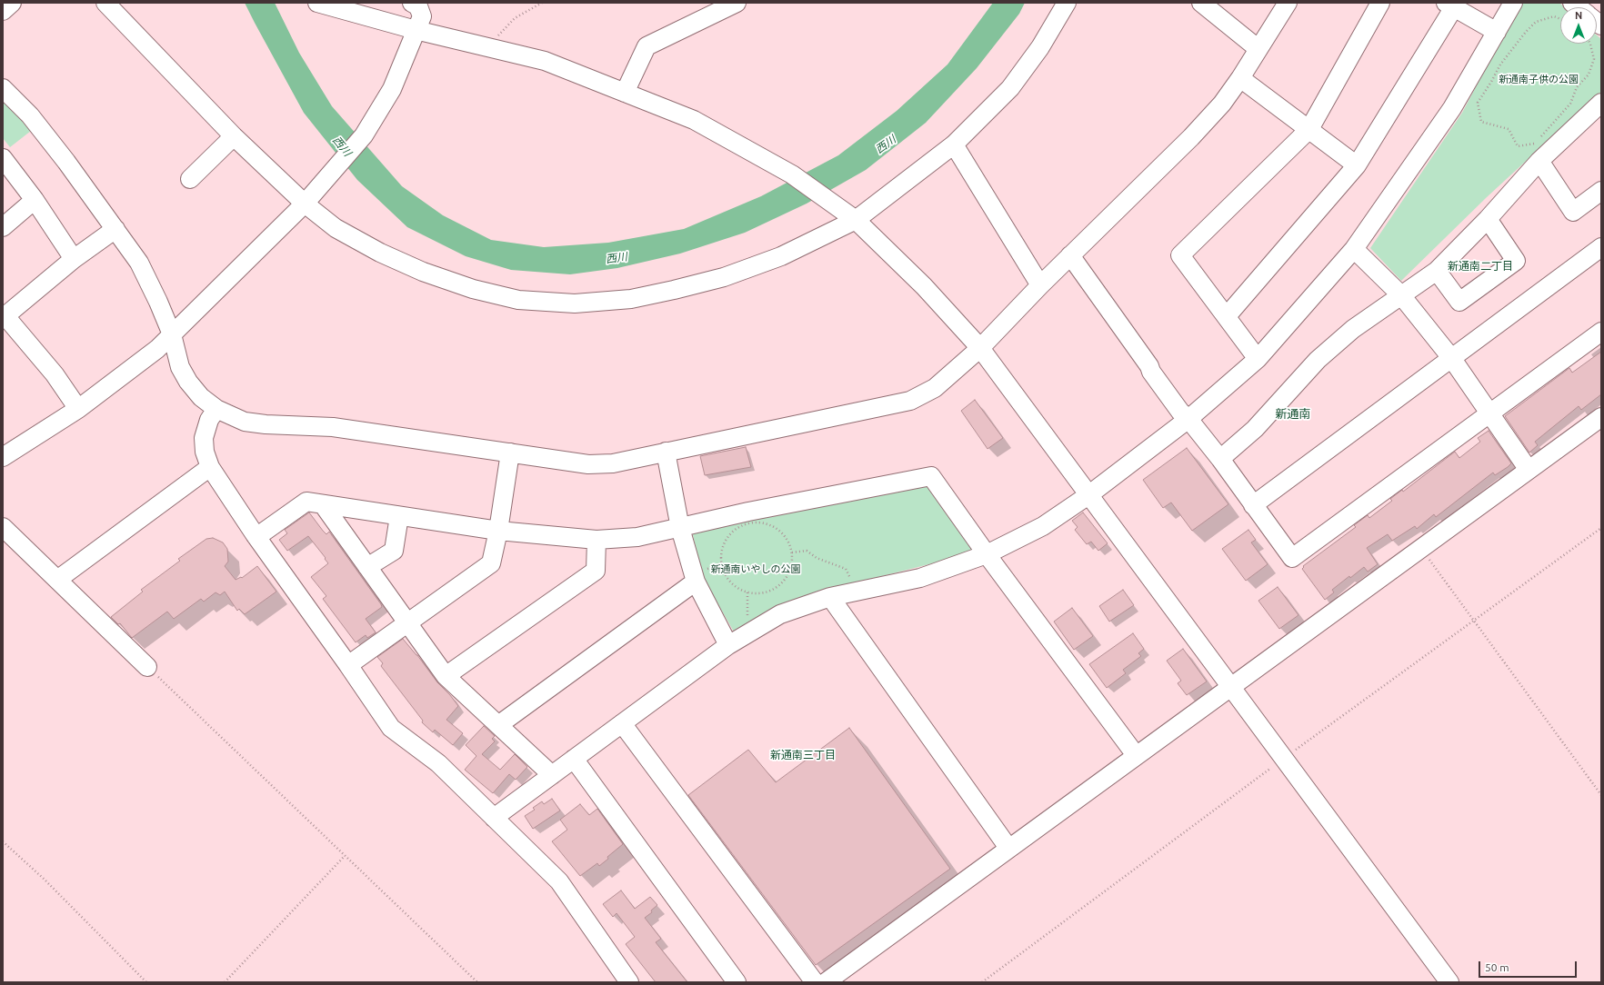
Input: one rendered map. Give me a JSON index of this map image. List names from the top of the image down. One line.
{"districts":["新通南二丁目","新通南","新通南三丁目"],"water":["西川"],"parks":["新通南子供の公園","新通南いやしの公園"],"scale_bar":"50 m","north":"top"}
